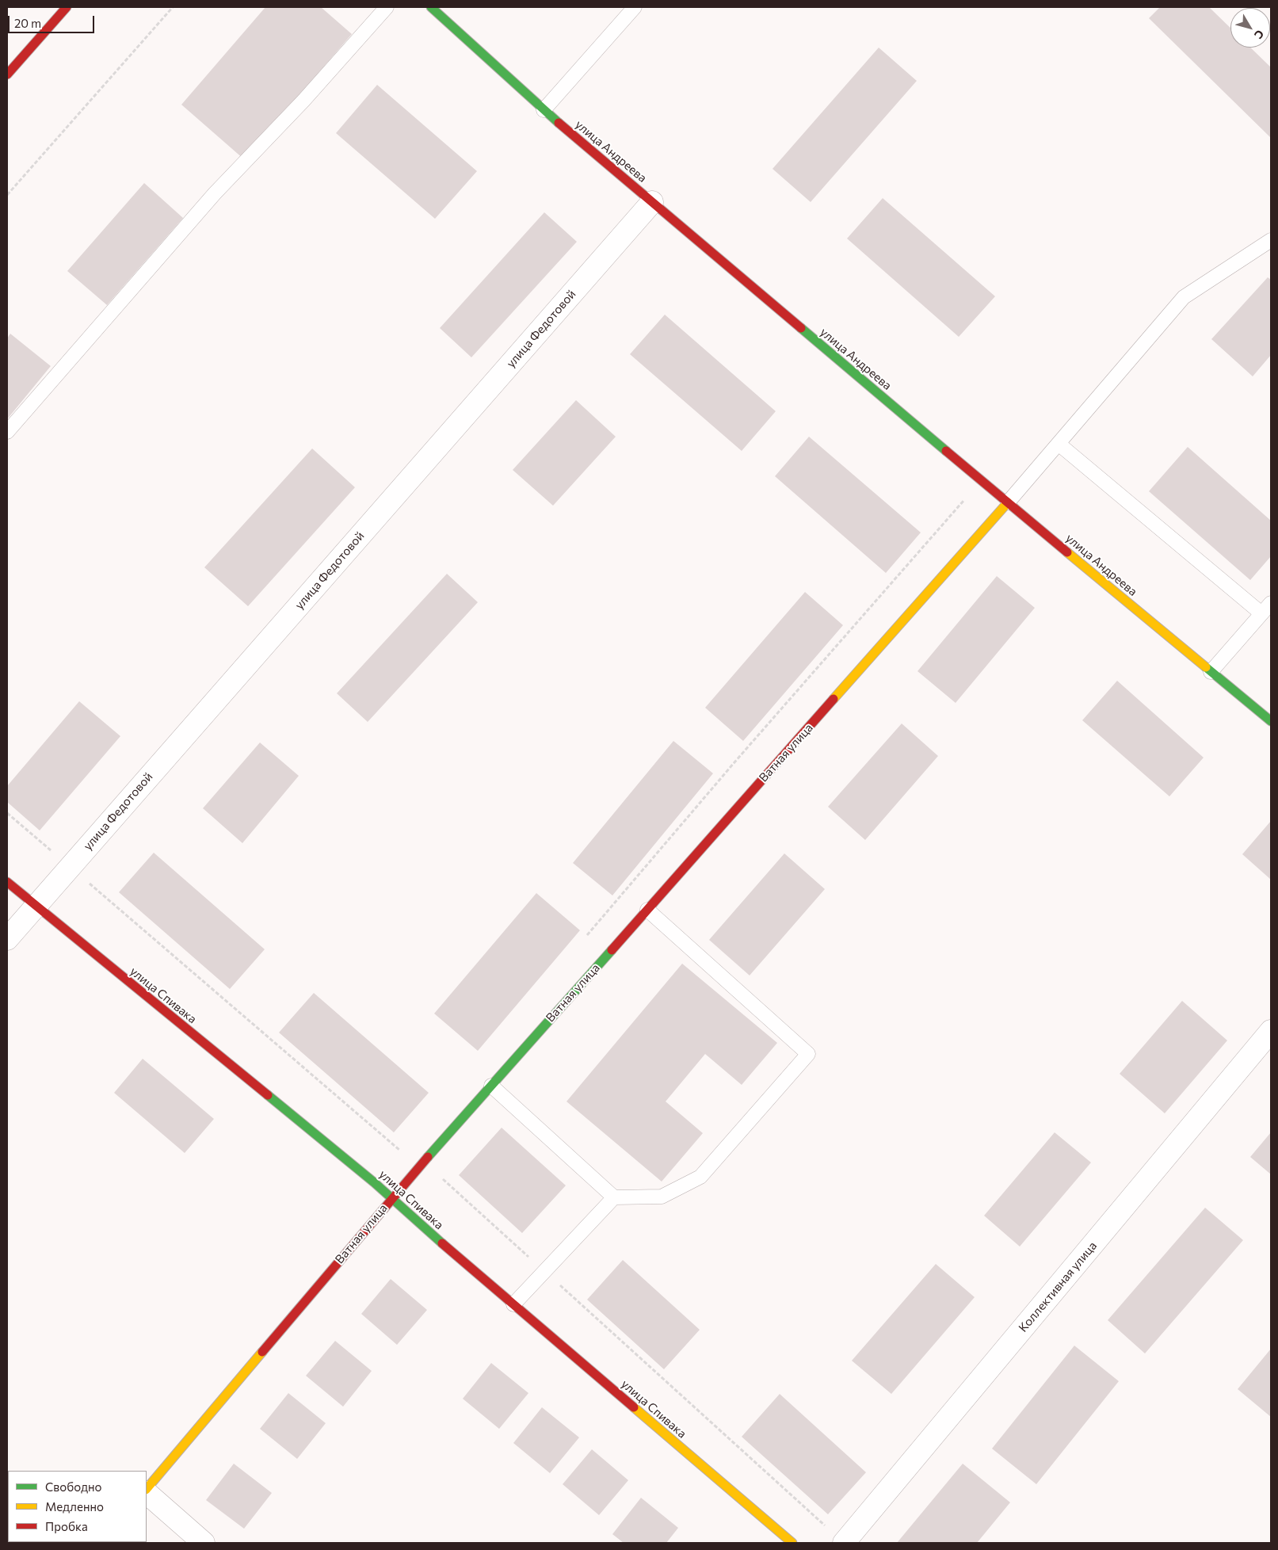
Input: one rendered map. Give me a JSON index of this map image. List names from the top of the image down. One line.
{"streets":{"main road":["улица Андреева","Ватная улица","улица Спивака"],"street":["улица Федотовой","Коллективная улица"]},"crossings":[["улица Андреева","улица Федотовой"],["улица Андреева","Ватная улица"],["улица Федотовой","улица Спивака"],["Ватная улица","улица Спивака"]],"legend":["Свободно","Медленно","Пробка"],"scale_bar":"20 m","north":"bottom right"}
